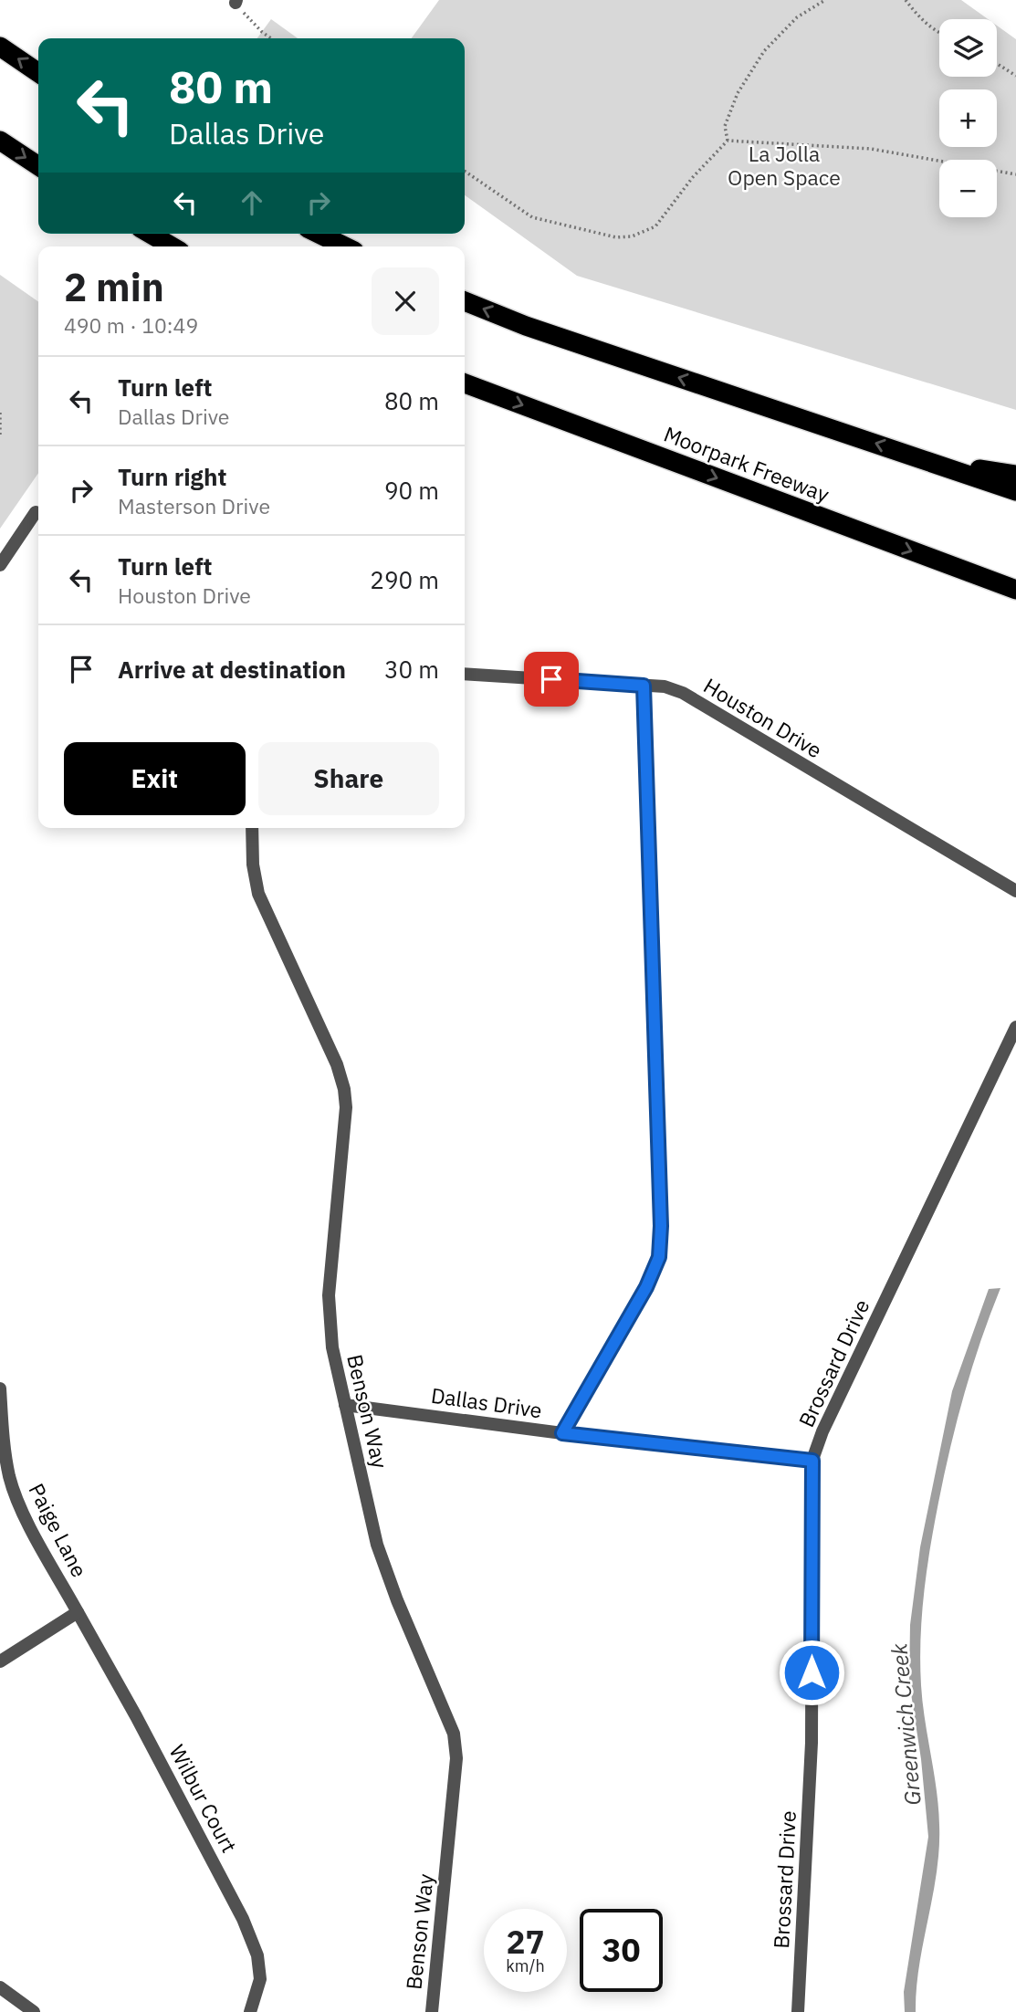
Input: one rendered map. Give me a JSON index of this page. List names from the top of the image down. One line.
{"streets":{"highway":["Moorpark Freeway"],"street":["Houston Drive","Brossard Drive","Dallas Drive","Benson Way","Paige Lane","Wilbur Court"]},"crossings":[["Brossard Drive","Dallas Drive"],["Dallas Drive","Benson Way"],["Paige Lane","Wilbur Court"]],"water":["Greenwich Creek"],"parks":["La Jolla Open Space"],"page":{"map_buttons":["+","−"],"turn":["80 m","Dallas Drive"],"heading":["2 min","490 m · 10:49"],"list":[{"name":"Turn left","note":"Dallas Drive","value":"80 m"},{"name":"Turn right","note":"Masterson Drive","value":"90 m"},{"name":"Turn left","note":"Houston Drive","value":"290 m"},{"name":"Arrive at destination","value":"30 m"}],"buttons":["Exit","Share"],"speed":"27 km/h","limit":"30"}}
